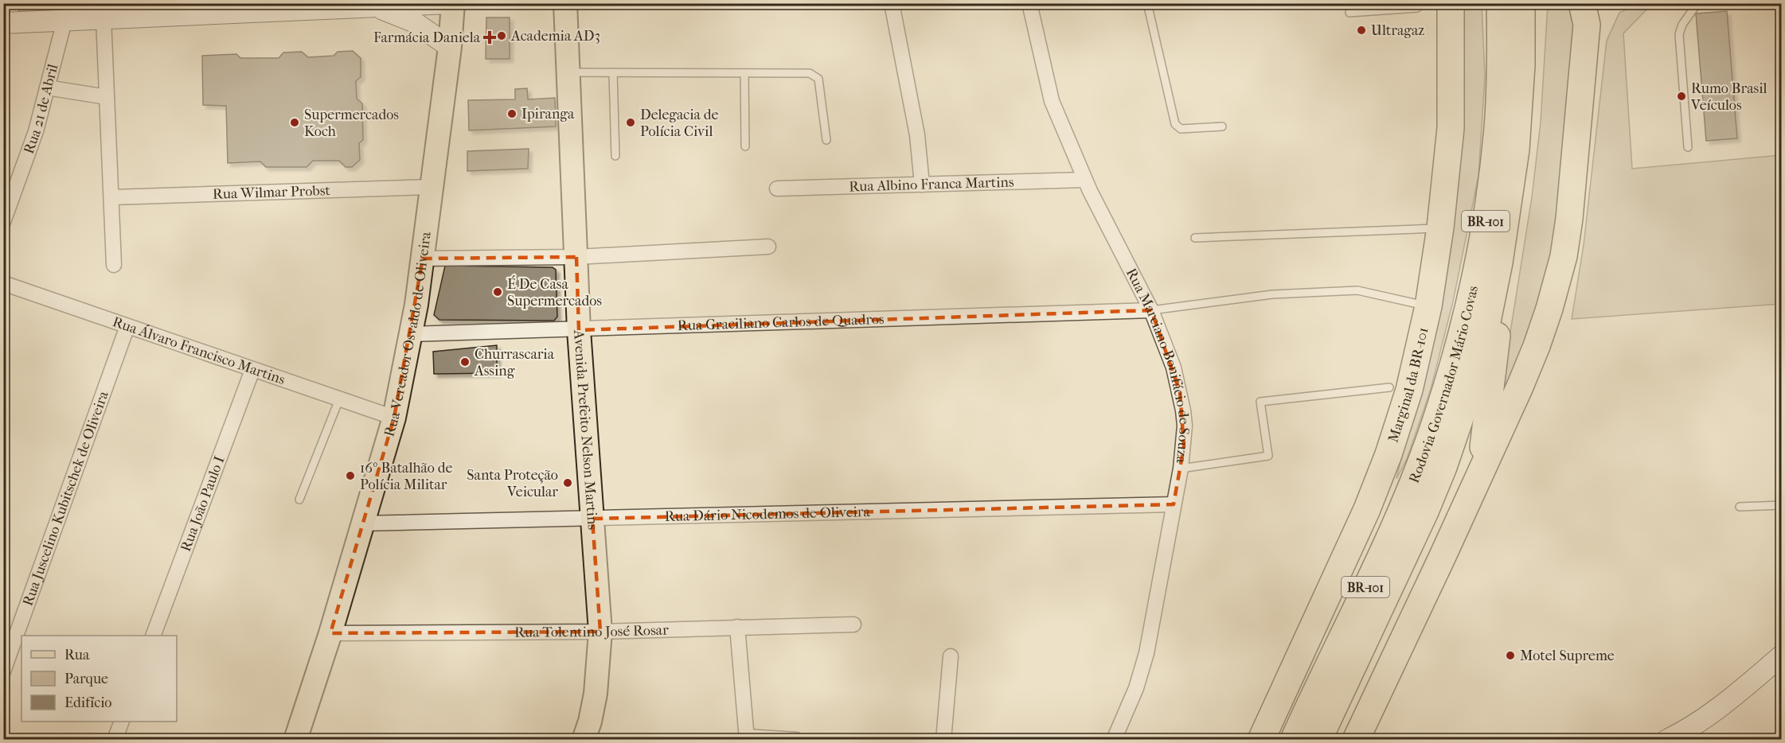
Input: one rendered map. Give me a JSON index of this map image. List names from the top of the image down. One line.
{"streets":{"highway":["BR-101","Rodovia Governador Mário Covas","Marginal da BR-101"],"main road":["Rua Vereador Osvaldo de Oliveira","Avenida Prefeito Nelson Martins"],"street":["Rua 21 de Abril","Rua Albino Franca Martins","Rua Wilmar Probst","Rua Graciliano Carlos de Quadros","Rua Álvaro Francisco Martins","Rua Marciano Bonifácio de Souza","Rua Juscelino Kubitschek de Oliveira","Rua João Paulo I","Rua Dário Nicodemos de Oliveira","Rua Tolentino José Rosar"]},"crossings":[["Rua Albino Franca Martins","Rua Marciano Bonifácio de Souza"],["Rua Wilmar Probst","Rua Vereador Osvaldo de Oliveira"],["Rua Graciliano Carlos de Quadros","Rua Vereador Osvaldo de Oliveira"],["Rua Graciliano Carlos de Quadros","Rua Marciano Bonifácio de Souza"],["Rua Graciliano Carlos de Quadros","Avenida Prefeito Nelson Martins"],["Rua Vereador Osvaldo de Oliveira","Rua Álvaro Francisco Martins"],["Rua Vereador Osvaldo de Oliveira","Rua Dário Nicodemos de Oliveira"],["Rua Vereador Osvaldo de Oliveira","Rua Tolentino José Rosar"],["Rua Álvaro Francisco Martins","Rua Juscelino Kubitschek de Oliveira"],["Rua Álvaro Francisco Martins","Rua João Paulo I"],["Rua Marciano Bonifácio de Souza","Rua Dário Nicodemos de Oliveira"],["Avenida Prefeito Nelson Martins","Rua Dário Nicodemos de Oliveira"],["Avenida Prefeito Nelson Martins","Rua Tolentino José Rosar"]],"places":{"other":["Ultragaz","Academia AD3","Rumo Brasil Veículos","Ipiranga","Supermercados Koch","Delegacia de Polícia Civil","É De Casa Supermercados","Churrascaria Assing","16º Batalhão de Polícia Militar","Santa Proteção Veicular","Motel Supreme"],"health":["Farmácia Daniela"]},"legend":["Rua","Parque","Edifício"]}
